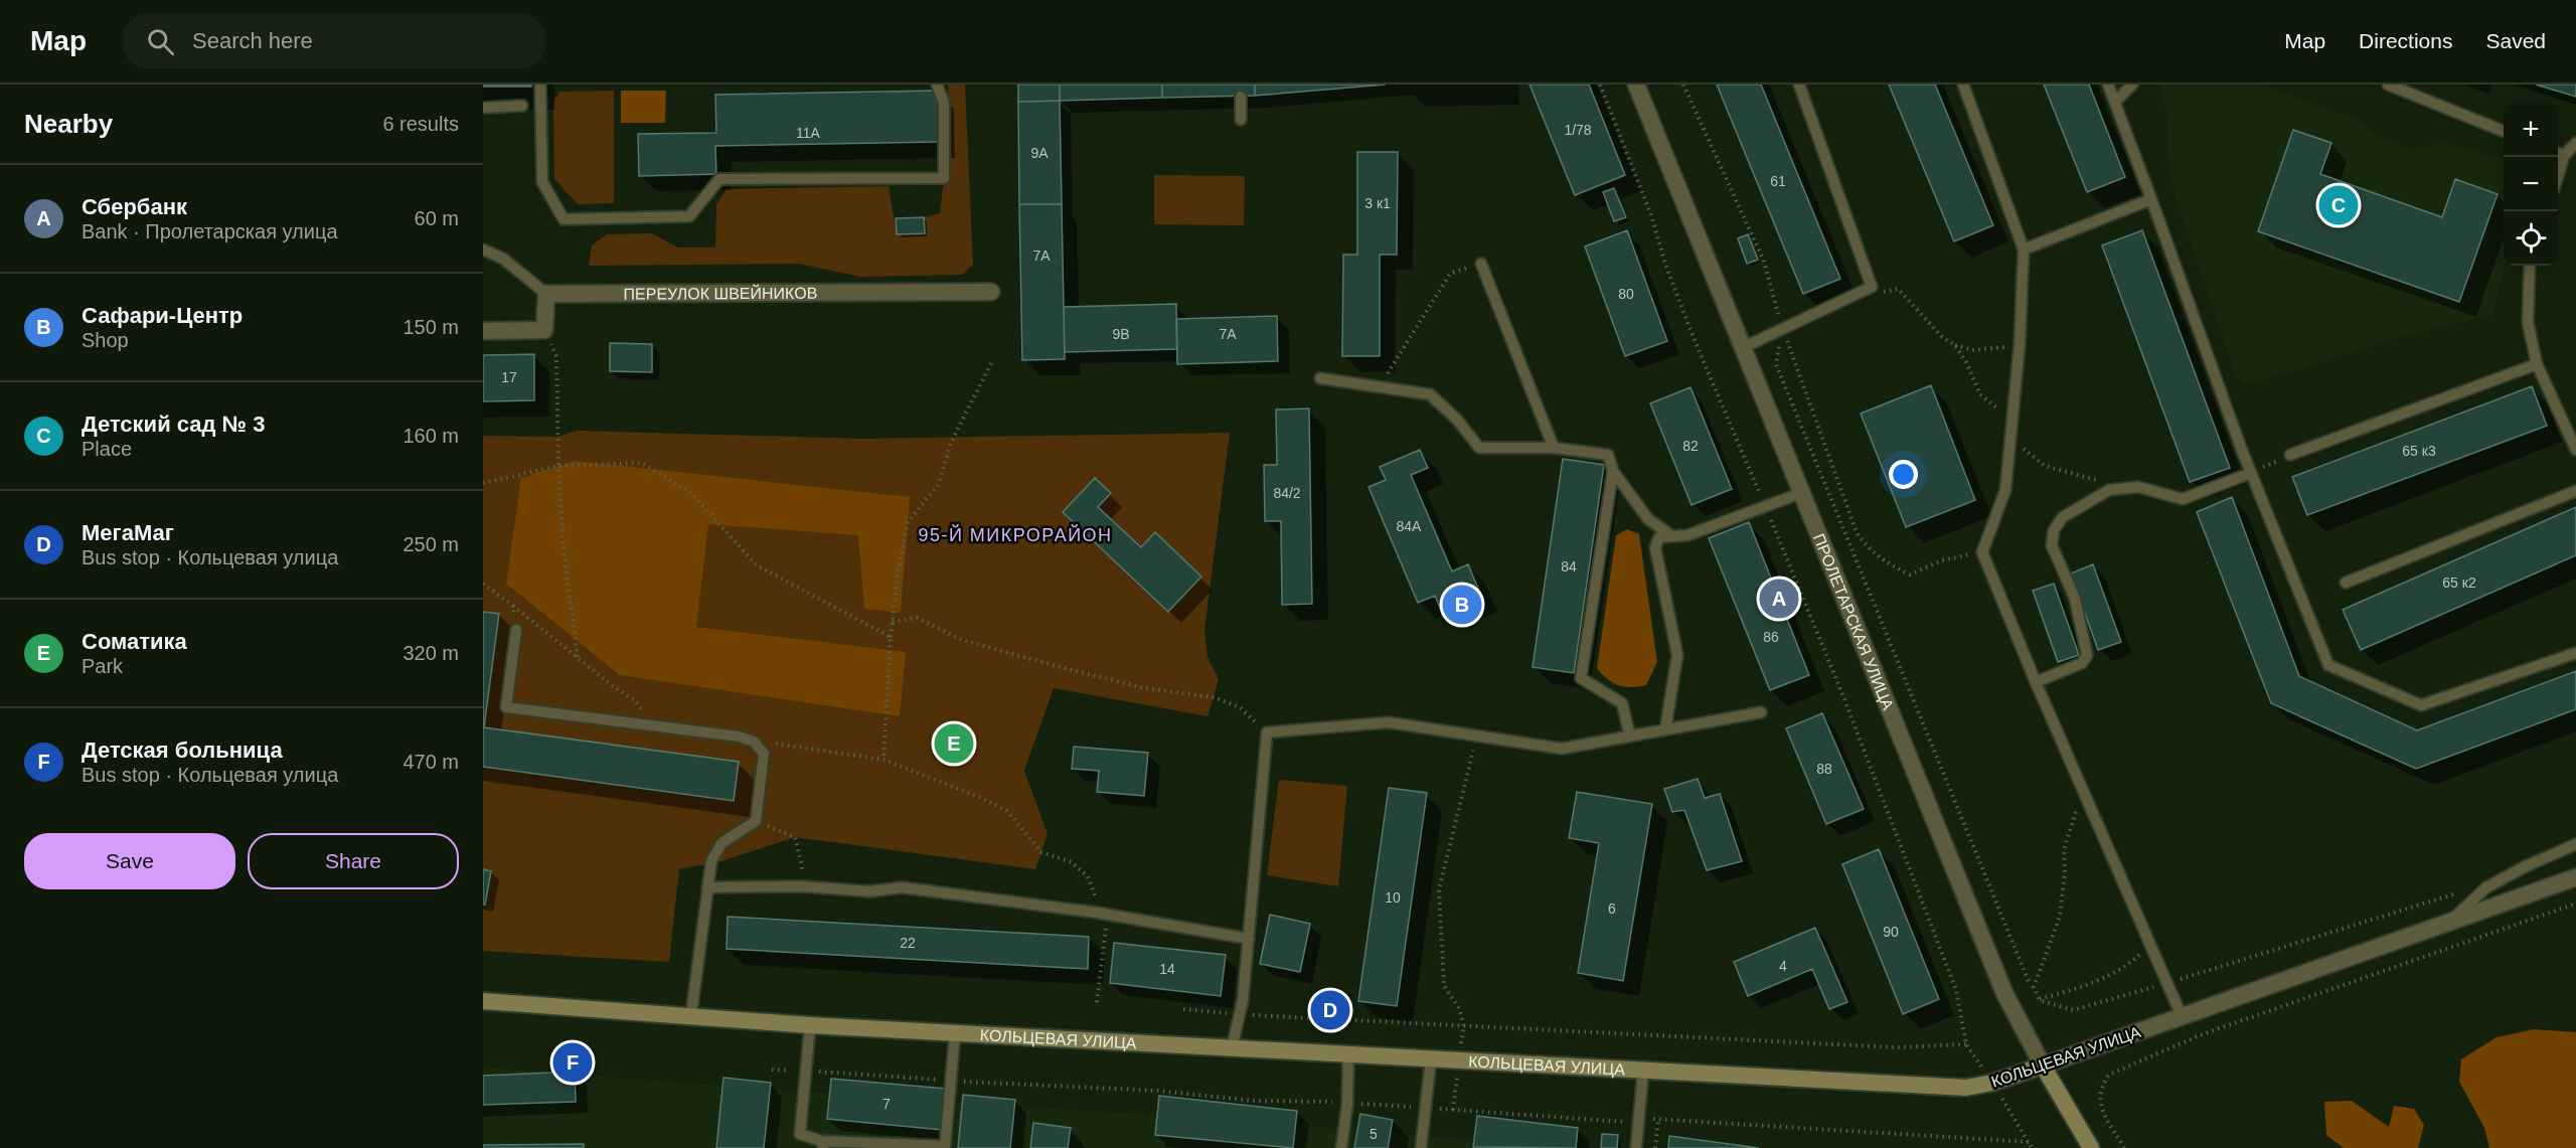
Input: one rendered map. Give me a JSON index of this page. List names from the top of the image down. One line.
{"streets":{"main road":["ПРОЛЕТАРСКАЯ УЛИЦА","КОЛЬЦЕВАЯ УЛИЦА"],"street":["ПЕРЕУЛОК ШВЕЙНИКОВ"]},"crossings":[["ПРОЛЕТАРСКАЯ УЛИЦА","КОЛЬЦЕВАЯ УЛИЦА"]],"districts":["95-Й МИКРОРАЙОН"],"house_numbers":["1/78","11А","9А","61","3 к1","7А","80","9В","7А","17","82","65 к3","84/2","84А","84","65 к2","86","88","10","6","90","22","4","14","7","5"],"page":{"header":"Map","search":"Search here","nav":["Map","Directions","Saved"],"heading":["Nearby","6 results"],"map_buttons":["+","−"],"list":[{"mark":"A","name":"Сбербанк","note":"Bank · Пролетарская улица","value":"60 m"},{"mark":"B","name":"Сафари-Центр","note":"Shop","value":"150 m"},{"mark":"C","name":"Детский сад № 3","note":"Place","value":"160 m"},{"mark":"D","name":"МегаМаг","note":"Bus stop · Кольцевая улица","value":"250 m"},{"mark":"E","name":"Соматика","note":"Park","value":"320 m"},{"mark":"F","name":"Детская больница","note":"Bus stop · Кольцевая улица","value":"470 m"}],"pins":["C","A","B","E","D","F"],"buttons":["Save","Share"]}}
